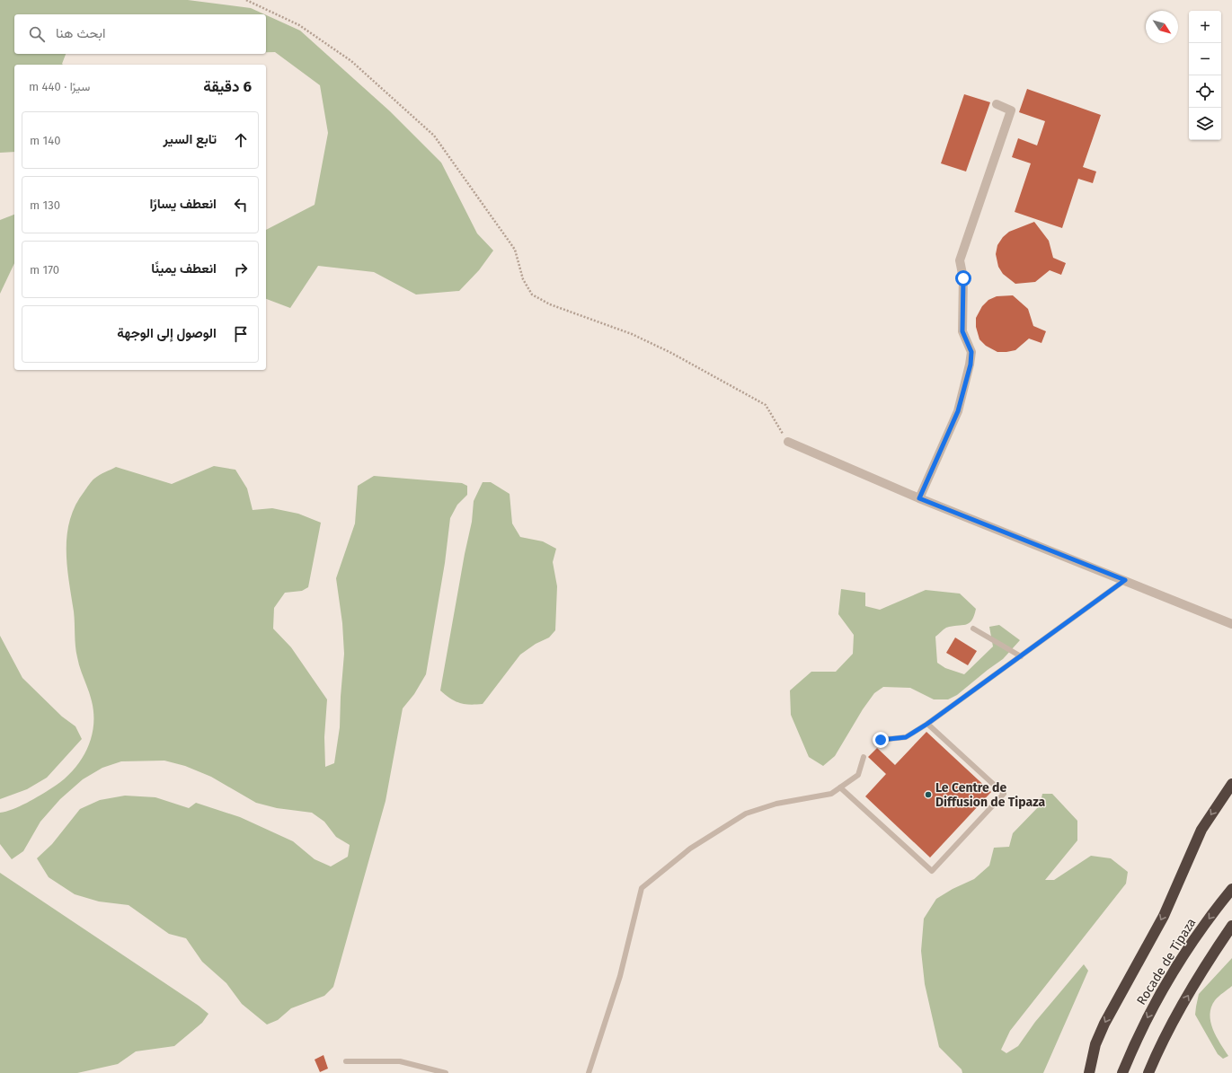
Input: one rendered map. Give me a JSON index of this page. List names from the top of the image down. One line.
{"streets":{"highway":["Rocade de Tipaza"]},"places":["Le Centre de Diffusion de Tipaza"],"north":"bottom right","page":{"map_buttons":["+","−"],"search":"ابحث هنا","heading":["6 دقيقة","سيرًا · 440 m"],"list":[["تابع السير","140 m"],["انعطف يسارًا","130 m"],["انعطف يمينًا","170 m"],"الوصول إلى الوجهة"]}}
